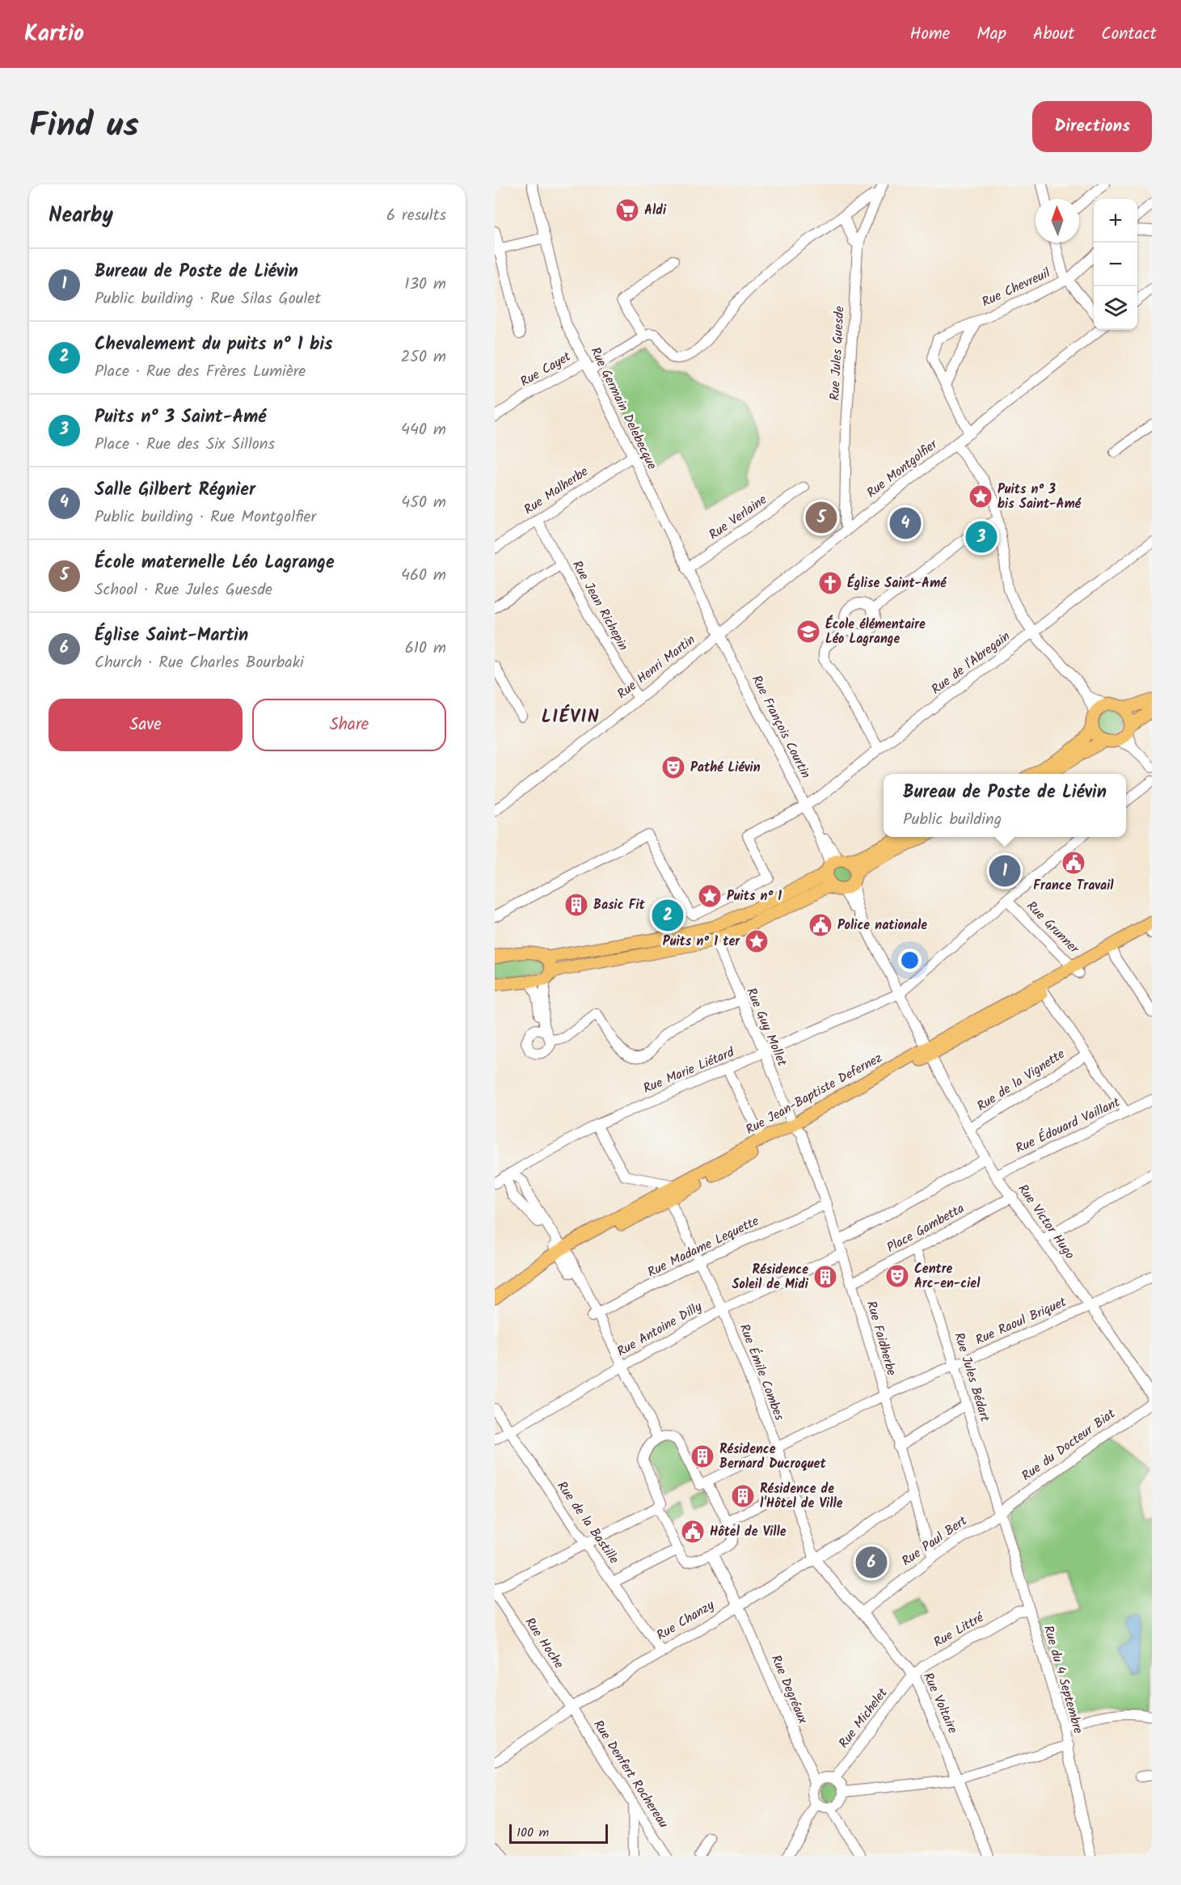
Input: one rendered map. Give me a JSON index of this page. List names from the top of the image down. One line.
{"streets":{"main road":["Rue Jean-Baptiste Defernez"],"street":["Rue Chevreuil","Rue Jules Guesde","Rue Cayet","Rue Germain Delebecque","Rue Montgolfier","Rue Malherbe","Rue Verlaine","Rue Jean Richepin","Rue de l'Abregain","Rue Henri Martin","Rue François Courtin","Rue Grunner","Rue Guy Mollet","Rue Marie Liétard","Rue de la Vignette","Rue Édouard Vaillant","Rue Victor Hugo","Place Gambetta","Rue Madame Lequette","Rue Raoul Briquet","Rue Antoine Dilly","Rue Faidherbe","Rue Émile Combes","Rue Jules Bédart","Rue du Docteur Biat","Rue de la Bastille","Rue Paul Bert","Rue Chanzy","Rue Littré","Rue Hoche","Rue du 4 Septembre","Rue Degréaux","Rue Voltaire","Rue Michelet","Rue Denfert Rochereau"]},"crossings":[["Rue Jules Guesde","Rue Montgolfier"],["Rue Cayet","Rue Germain Delebecque"],["Rue Germain Delebecque","Rue Montgolfier"],["Rue Germain Delebecque","Rue Malherbe"],["Rue Germain Delebecque","Rue Verlaine"],["Rue Germain Delebecque","Rue Henri Martin"],["Rue Germain Delebecque","Rue François Courtin"],["Rue Montgolfier","Rue Henri Martin"],["Rue Montgolfier","Rue François Courtin"],["Rue Malherbe","Rue Jean Richepin"],["Rue Jean Richepin","Rue Henri Martin"],["Rue de l'Abregain","Rue François Courtin"],["Rue Henri Martin","Rue François Courtin"],["Rue Grunner","Rue Marie Liétard"],["Rue Grunner","Rue Jean-Baptiste Defernez"],["Rue Guy Mollet","Rue Marie Liétard"],["Rue Guy Mollet","Rue Jean-Baptiste Defernez"],["Rue Guy Mollet","Rue Faidherbe"],["Rue de la Vignette","Rue Victor Hugo"],["Rue Jean-Baptiste Defernez","Rue Victor Hugo"],["Rue Jean-Baptiste Defernez","Rue Faidherbe"],["Rue Jean-Baptiste Defernez","Rue Émile Combes"],["Rue Édouard Vaillant","Rue Victor Hugo"],["Rue Victor Hugo","Place Gambetta"],["Rue Victor Hugo","Rue Raoul Briquet"],["Place Gambetta","Rue Faidherbe"],["Place Gambetta","Rue Jules Bédart"],["Rue Madame Lequette","Rue Faidherbe"],["Rue Madame Lequette","Rue Émile Combes"],["Rue Raoul Briquet","Rue Faidherbe"],["Rue Raoul Briquet","Rue Émile Combes"],["Rue Raoul Briquet","Rue Jules Bédart"],["Rue Antoine Dilly","Rue Faidherbe"],["Rue Antoine Dilly","Rue Émile Combes"],["Rue Antoine Dilly","Rue de la Bastille"],["Rue Faidherbe","Rue Paul Bert"],["Rue Faidherbe","Rue Chanzy"],["Rue Émile Combes","Rue Chanzy"],["Rue Émile Combes","Rue Voltaire"],["Rue Jules Bédart","Rue du Docteur Biat"],["Rue Jules Bédart","Rue Paul Bert"],["Rue du Docteur Biat","Rue Paul Bert"],["Rue de la Bastille","Rue Chanzy"],["Rue Paul Bert","Rue Voltaire"],["Rue Chanzy","Rue Hoche"],["Rue Chanzy","Rue Degréaux"],["Rue Chanzy","Rue Voltaire"],["Rue Chanzy","Rue Denfert Rochereau"],["Rue Littré","Rue du 4 Septembre"],["Rue Littré","Rue Voltaire"],["Rue Littré","Rue Michelet"],["Rue Hoche","Rue Denfert Rochereau"],["Rue Degréaux","Rue Michelet"],["Rue Voltaire","Rue Michelet"]],"districts":["LIÉVIN"],"places":{"supermarket":["Aldi"],"place":["Puits n° 3 bis Saint-Amé","Puits n° 1","Puits n° 1 ter"],"church":["Église Saint-Amé"],"school or university":["École élémentaire Léo Lagrange"],"theatre":["Pathé Liévin","Centre Arc-en-ciel"],"public building":["France Travail","Police nationale","Hôtel de Ville"],"building":["Basic Fit","Résidence Soleil de Midi","Résidence Bernard Ducroquet","Résidence de l'Hôtel de Ville"]},"scale_bar":"100 m","north":"top","page":{"header":"Kartio","nav":["Home","Map","About","Contact"],"title":"Find us","buttons":["Directions",["Save","Share"]],"heading":["Nearby","6 results"],"map_buttons":["+","−"],"list":[{"mark":"1","name":"Bureau de Poste de Liévin","note":"Public building · Rue Silas Goulet","value":"130 m"},{"mark":"2","name":"Chevalement du puits n° 1 bis","note":"Place · Rue des Frères Lumière","value":"250 m"},{"mark":"3","name":"Puits n° 3 Saint-Amé","note":"Place · Rue des Six Sillons","value":"440 m"},{"mark":"4","name":"Salle Gilbert Régnier","note":"Public building · Rue Montgolfier","value":"450 m"},{"mark":"5","name":"École maternelle Léo Lagrange","note":"School · Rue Jules Guesde","value":"460 m"},{"mark":"6","name":"Église Saint-Martin","note":"Church · Rue Charles Bourbaki","value":"610 m"}],"pins":["5","4","3","1","2","6"],"popup":["Bureau de Poste de Liévin","Public building"],"scale":"100 m"}}
